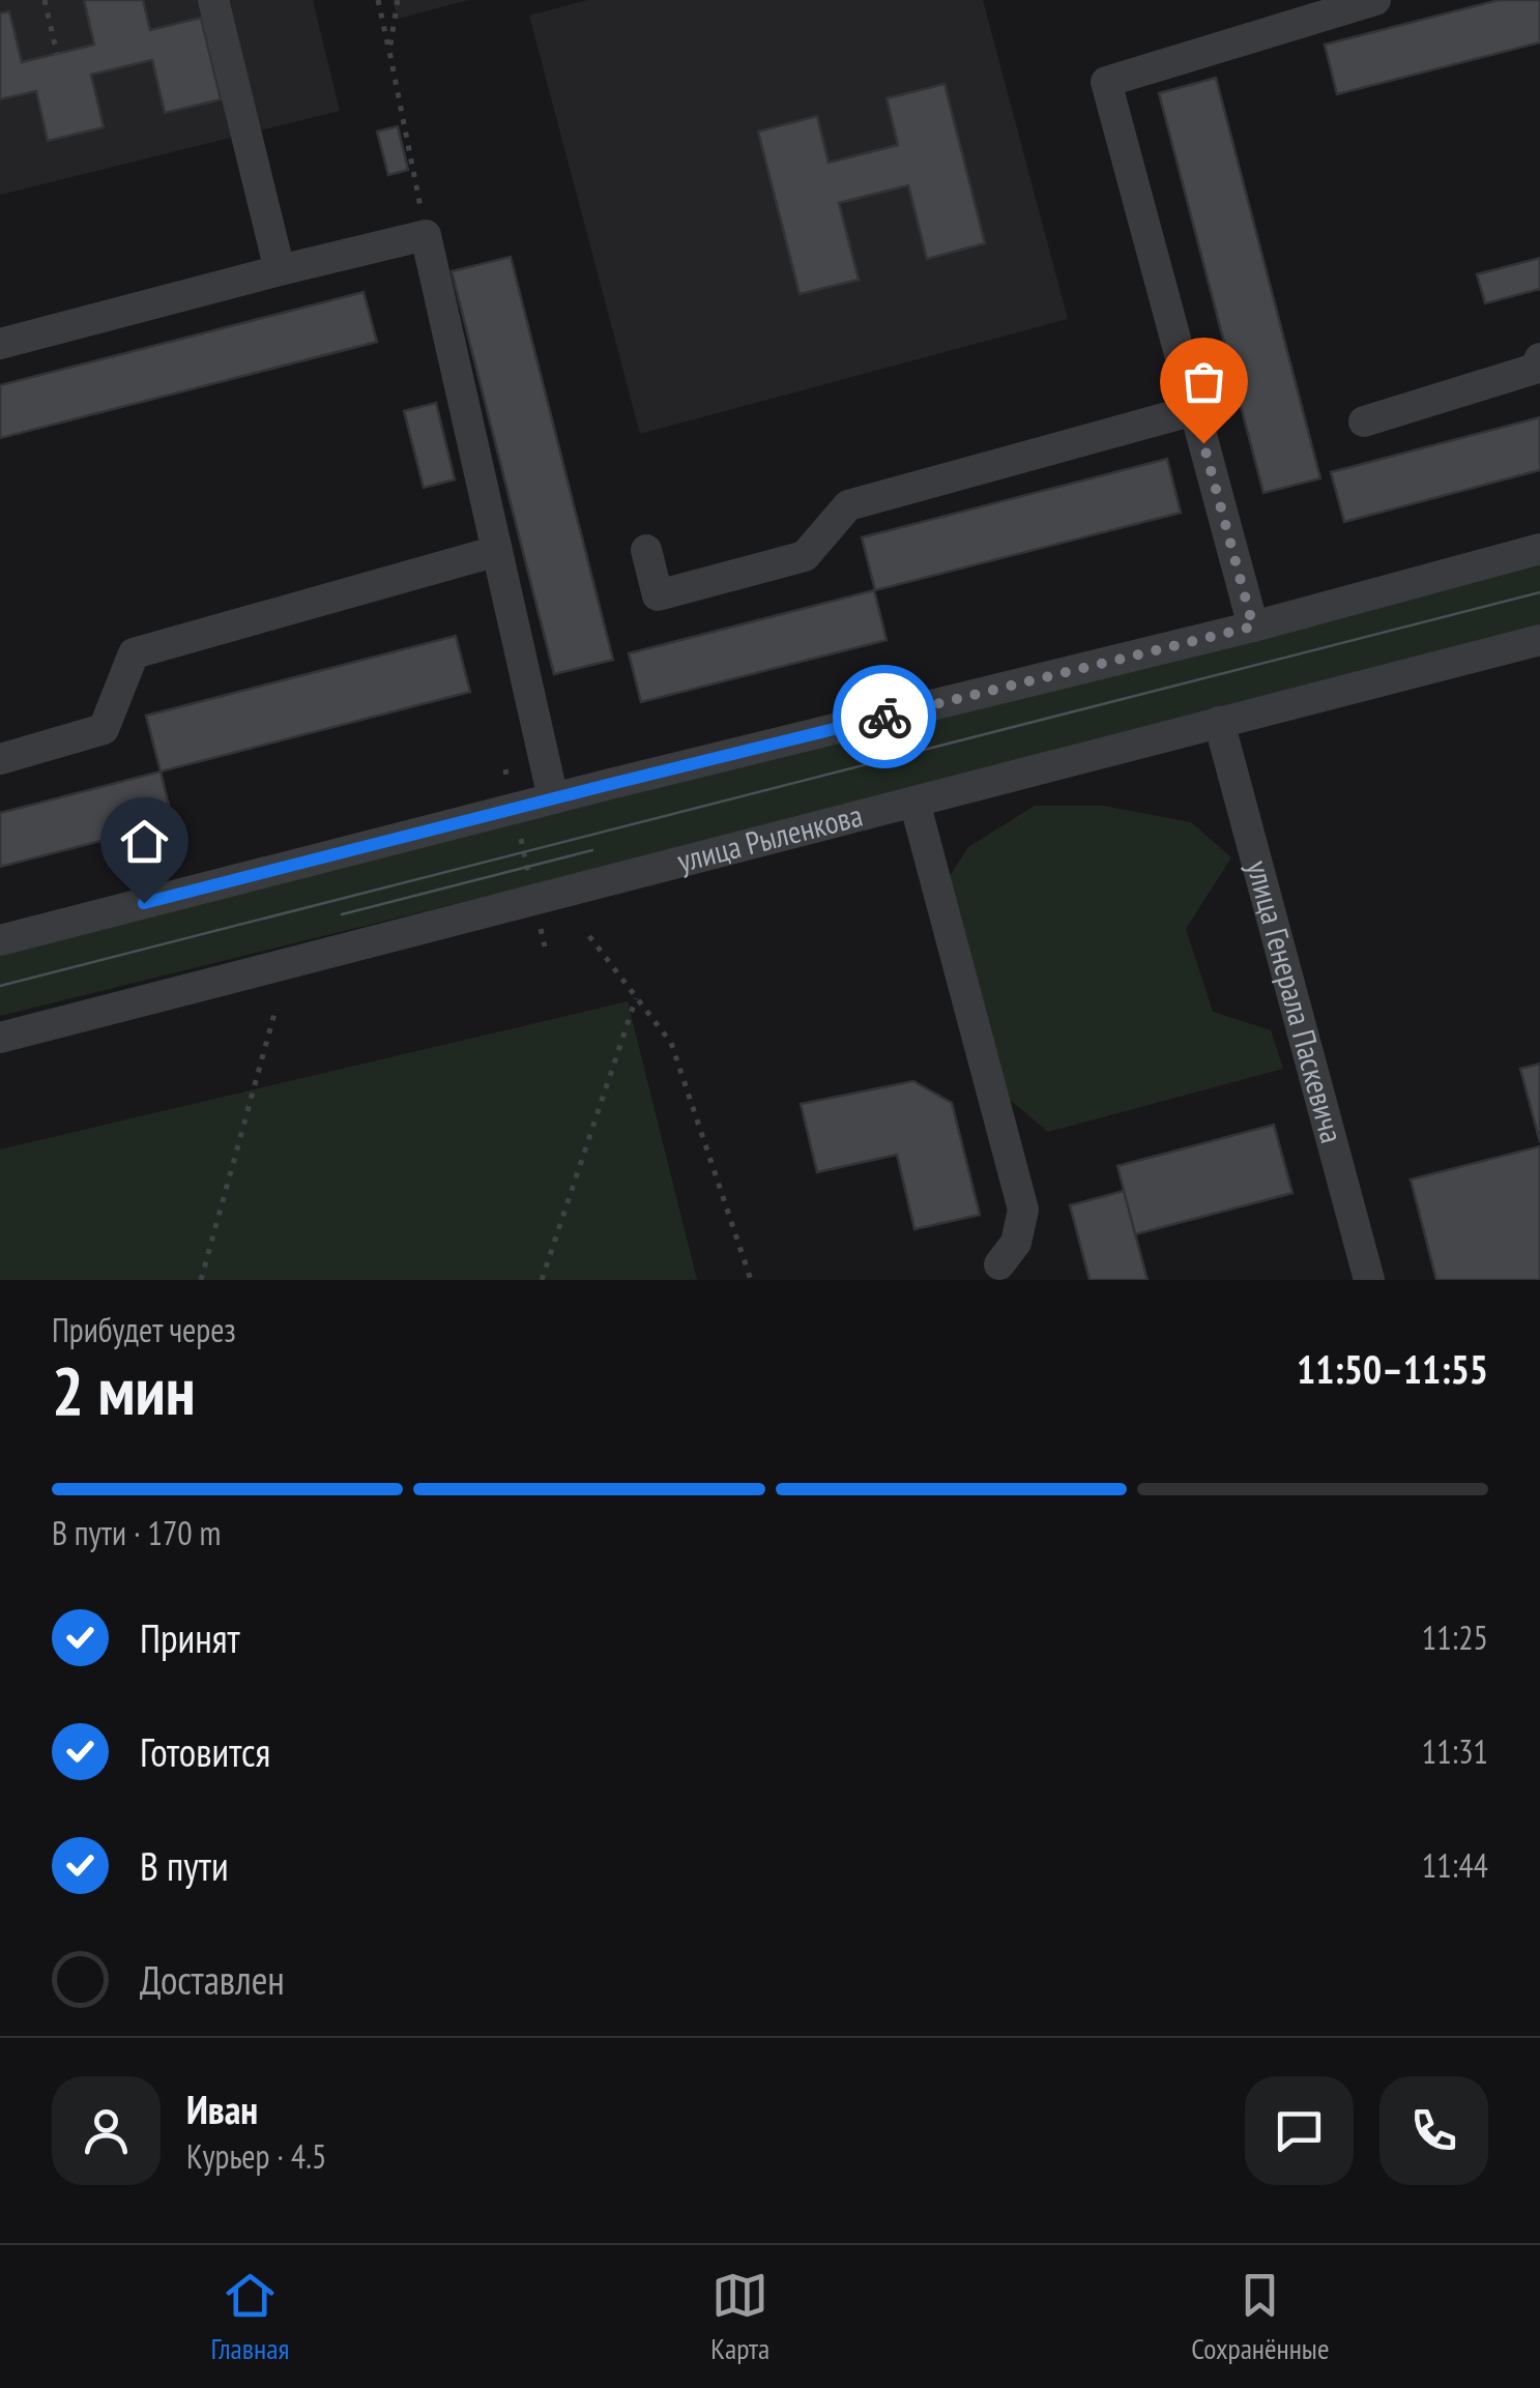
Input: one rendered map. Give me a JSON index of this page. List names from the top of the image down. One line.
{"streets":{"street":["улица Рыленкова","улица Генерала Паскевича"]},"crossings":[["улица Рыленкова","улица Генерала Паскевича"]],"page":{"heading":["2 мин","Прибудет через","11:50–11:55"],"panel":["Иван","Курьер · 4.5"],"bar":"В пути · 170 m","list":[["Принят","11:25"],["Готовится","11:31"],["В пути","11:44"],"Доставлен"],"tabs":["Главная","Карта","Сохранённые"]}}
